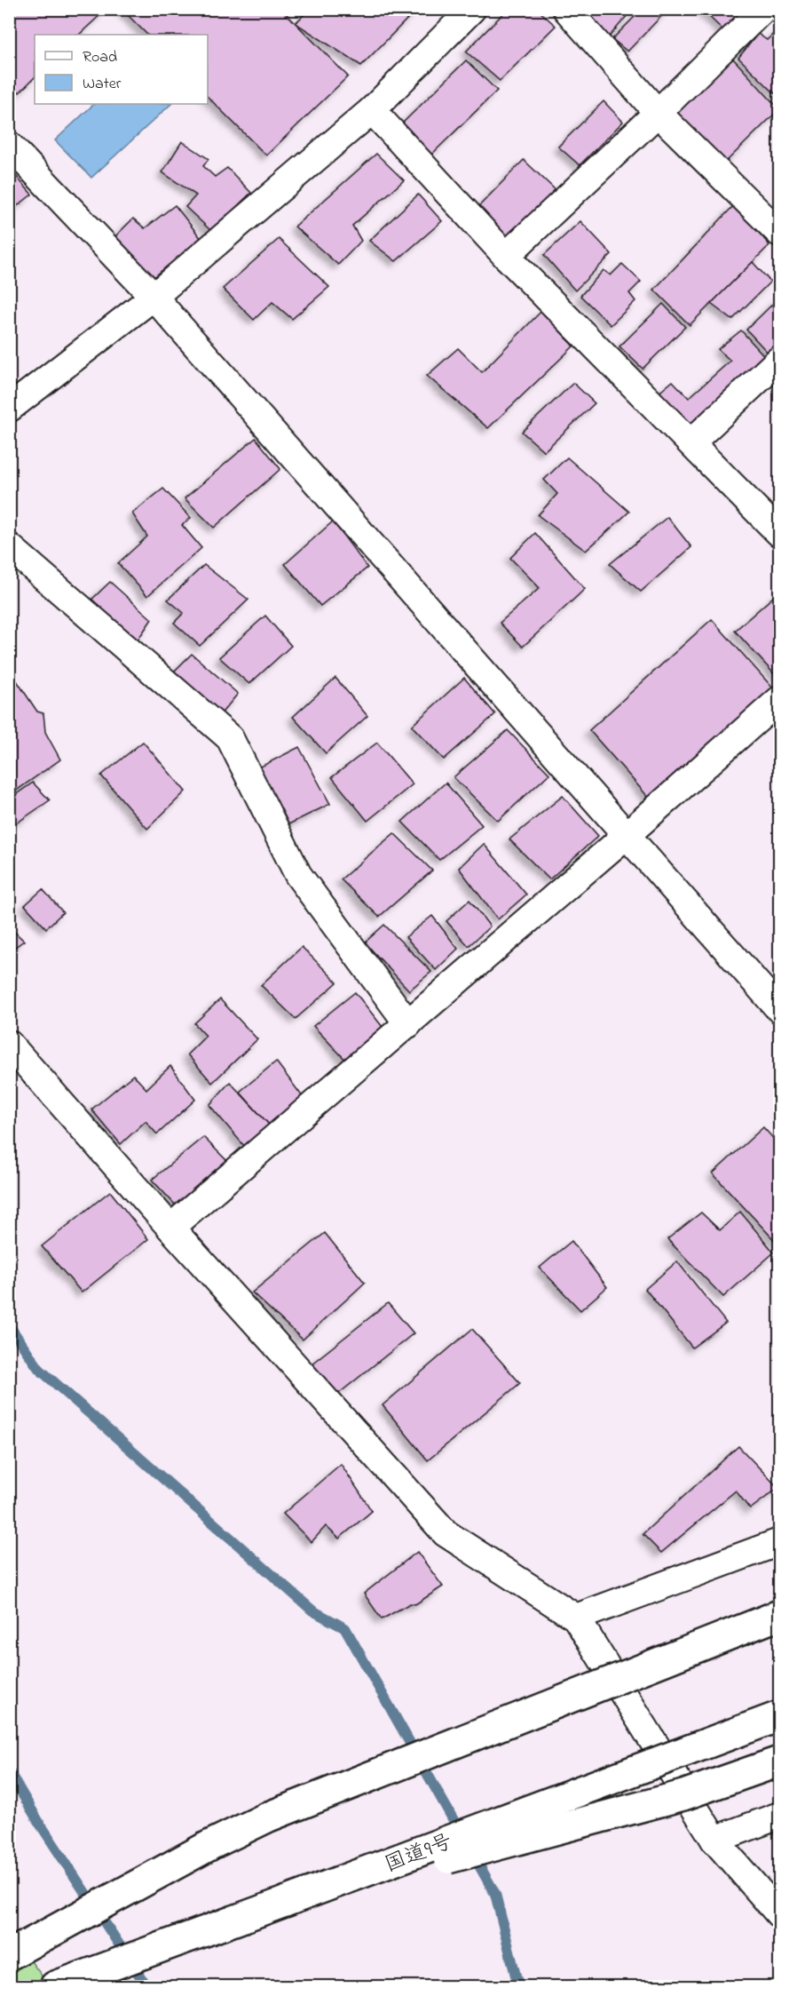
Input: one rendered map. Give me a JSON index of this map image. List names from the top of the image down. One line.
{"streets":{"highway":["国道9号"]},"legend":["Road","Water"]}
